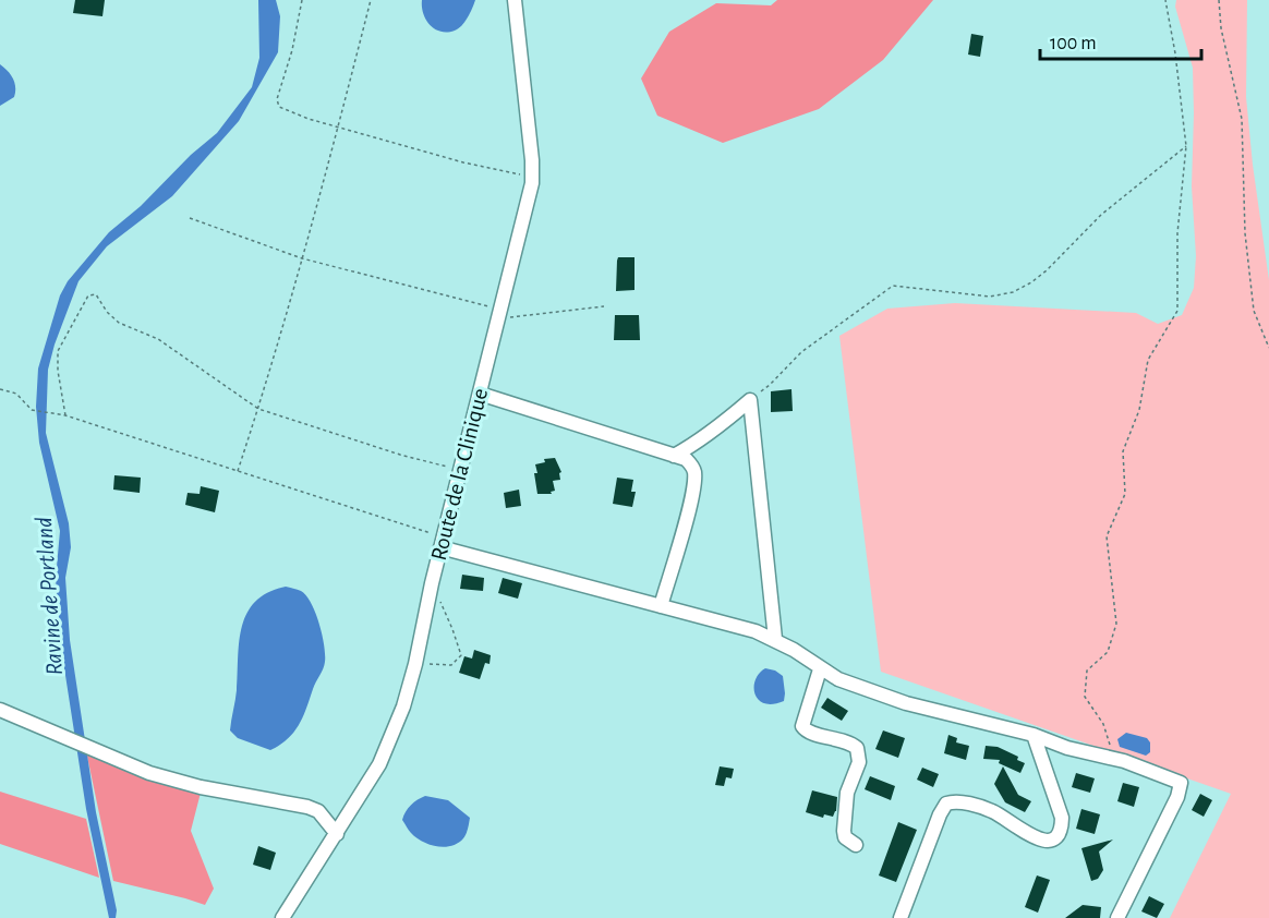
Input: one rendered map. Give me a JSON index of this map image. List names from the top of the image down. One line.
{"streets":{"street":["Route de la Clinique"]},"water":["Ravine de Portland"],"scale_bar":"100 m"}
